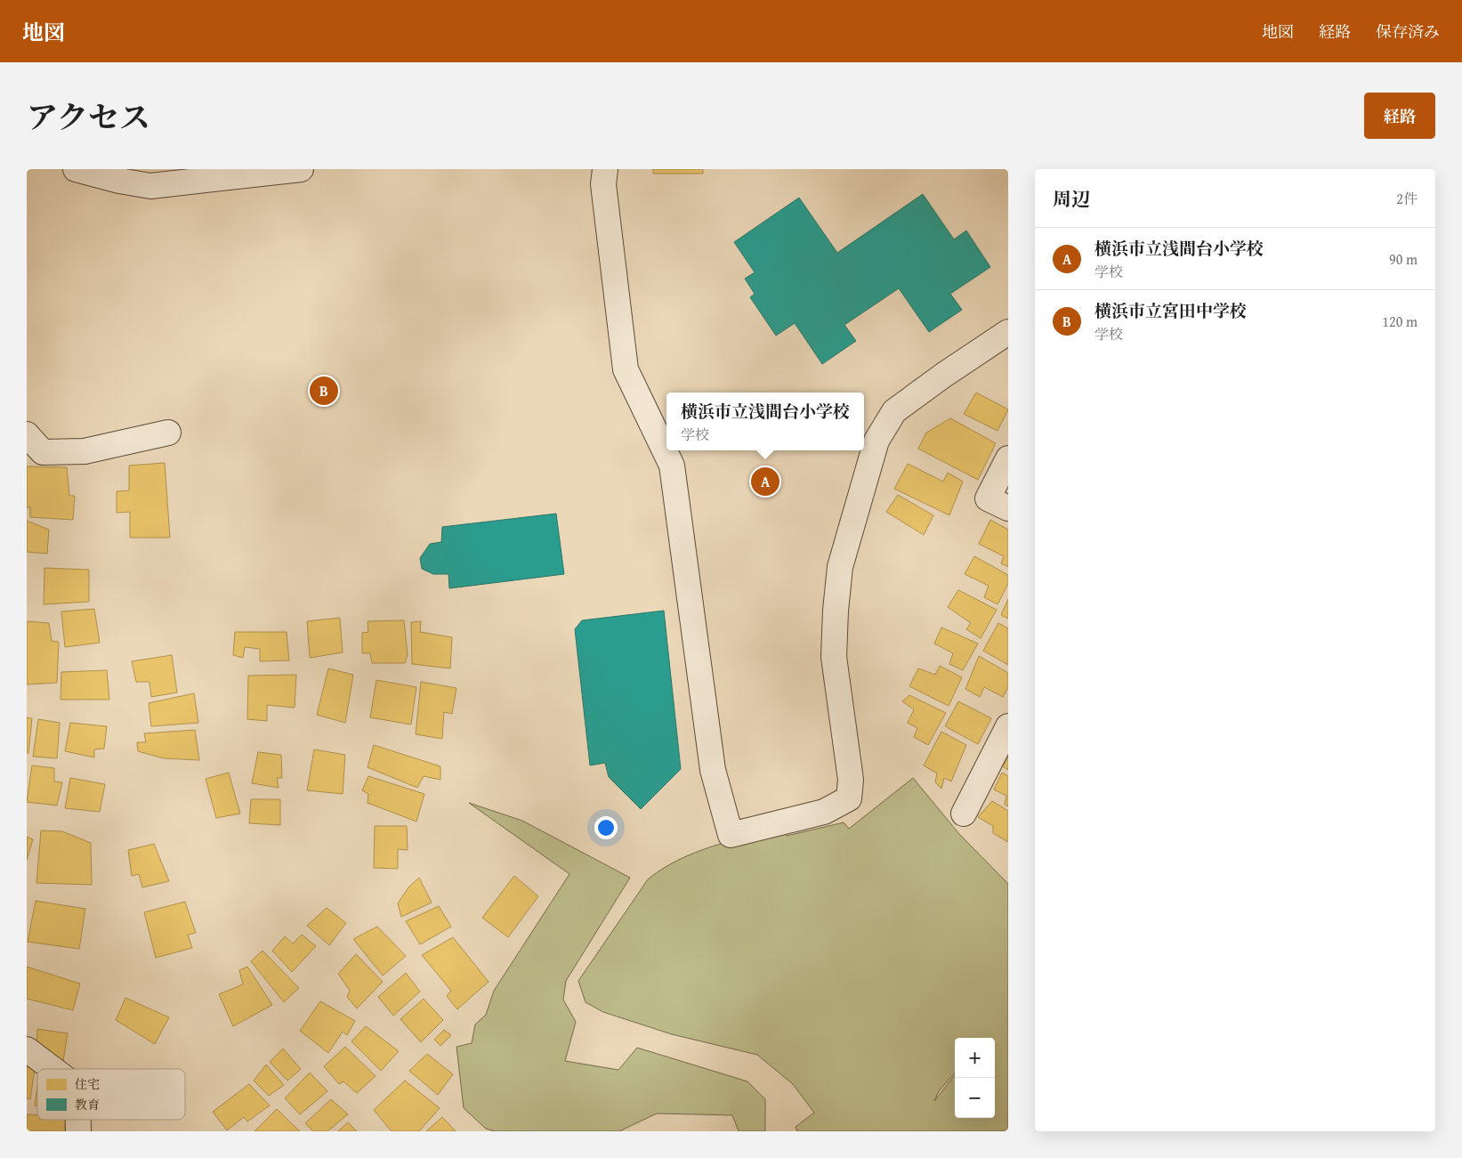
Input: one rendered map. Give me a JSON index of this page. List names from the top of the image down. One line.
{"legend":["住宅","教育"],"page":{"header":"地図","nav":["地図","経路","保存済み"],"title":"アクセス","buttons":"経路","heading":["周辺","2件"],"list":[{"mark":"A","name":"横浜市立浅間台小学校","note":"学校","value":"90 m"},{"mark":"B","name":"横浜市立宮田中学校","note":"学校","value":"120 m"}],"pins":["B","A"],"popup":["横浜市立浅間台小学校","学校"],"map_buttons":["+","−"]}}
